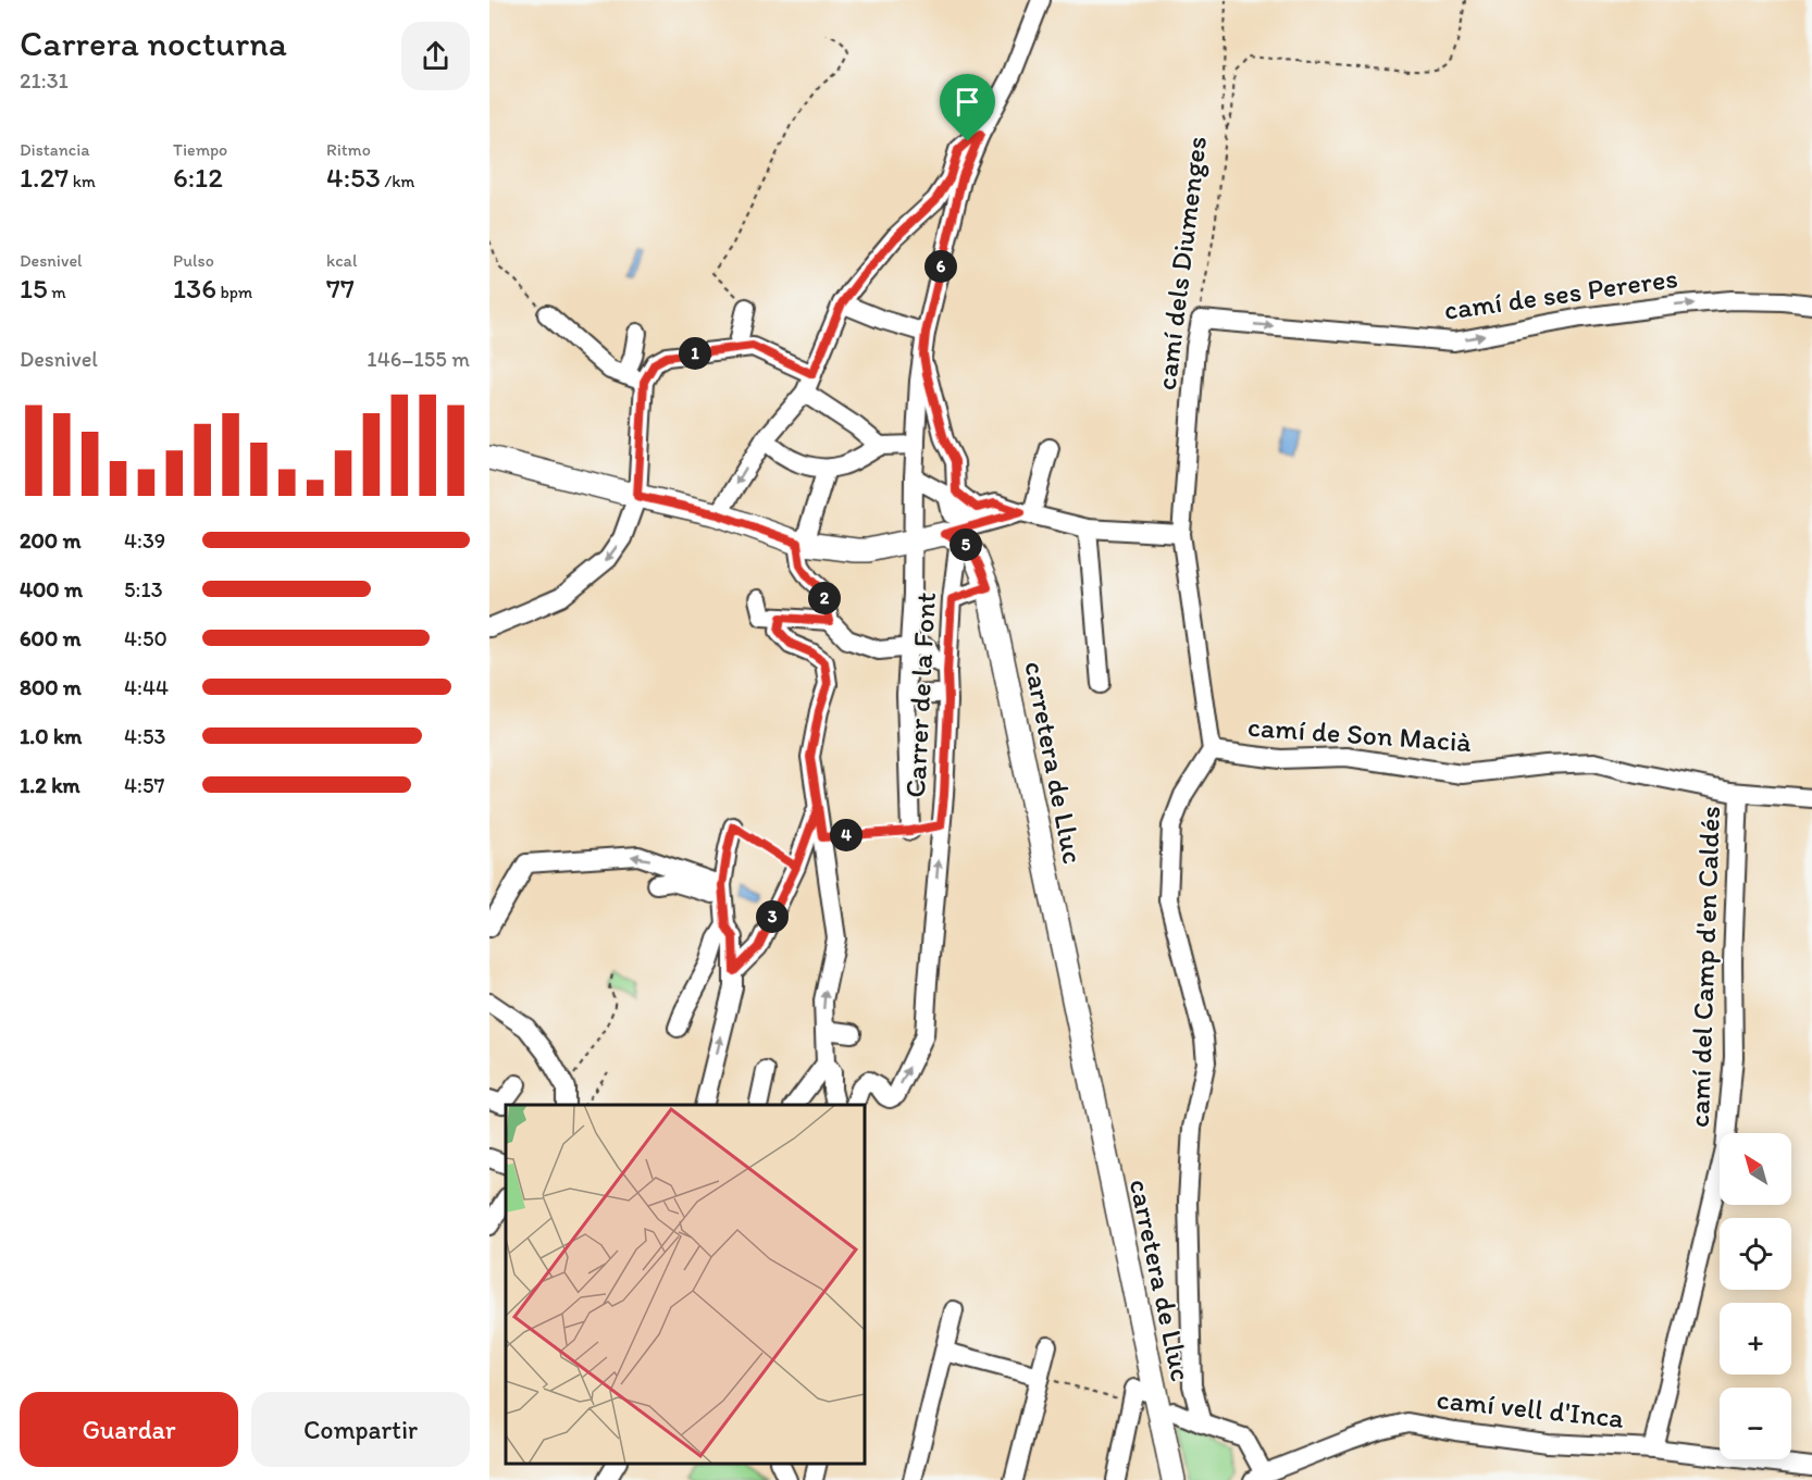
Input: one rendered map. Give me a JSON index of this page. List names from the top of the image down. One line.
{"streets":{"main road":["carretera de Lluc"],"street":["camí dels Diumenges","camí de ses Pereres","Carrer de la Font","camí de Son Macià","camí del Camp d'en Caldés","camí vell d'Inca"]},"crossings":[["camí dels Diumenges","camí de ses Pereres"],["camí dels Diumenges","camí de Son Macià"],["Carrer de la Font","carretera de Lluc"],["camí de Son Macià","camí del Camp d'en Caldés"],["camí del Camp d'en Caldés","camí vell d'Inca"]],"one_way":["camí de ses Pereres"],"north":"top left","page":{"heading":["Carrera nocturna","21:31"],"stats":[["Distancia","1.27 km"],["Tiempo","6:12"],["Ritmo","4:53 /km"],["Desnivel","15 m"],["Pulso","136 bpm"],["kcal","77"]],"pins":["6","1","5","2","4","3"],"chart":["Desnivel","146–155 m"],"list":[{"name":"200 m","note":"4:39"},{"name":"400 m","note":"5:13"},{"name":"600 m","note":"4:50"},{"name":"800 m","note":"4:44"},{"name":"1.0 km","note":"4:53"},{"name":"1.2 km","note":"4:57"}],"map_buttons":["+","−"],"buttons":["Guardar","Compartir"]}}
